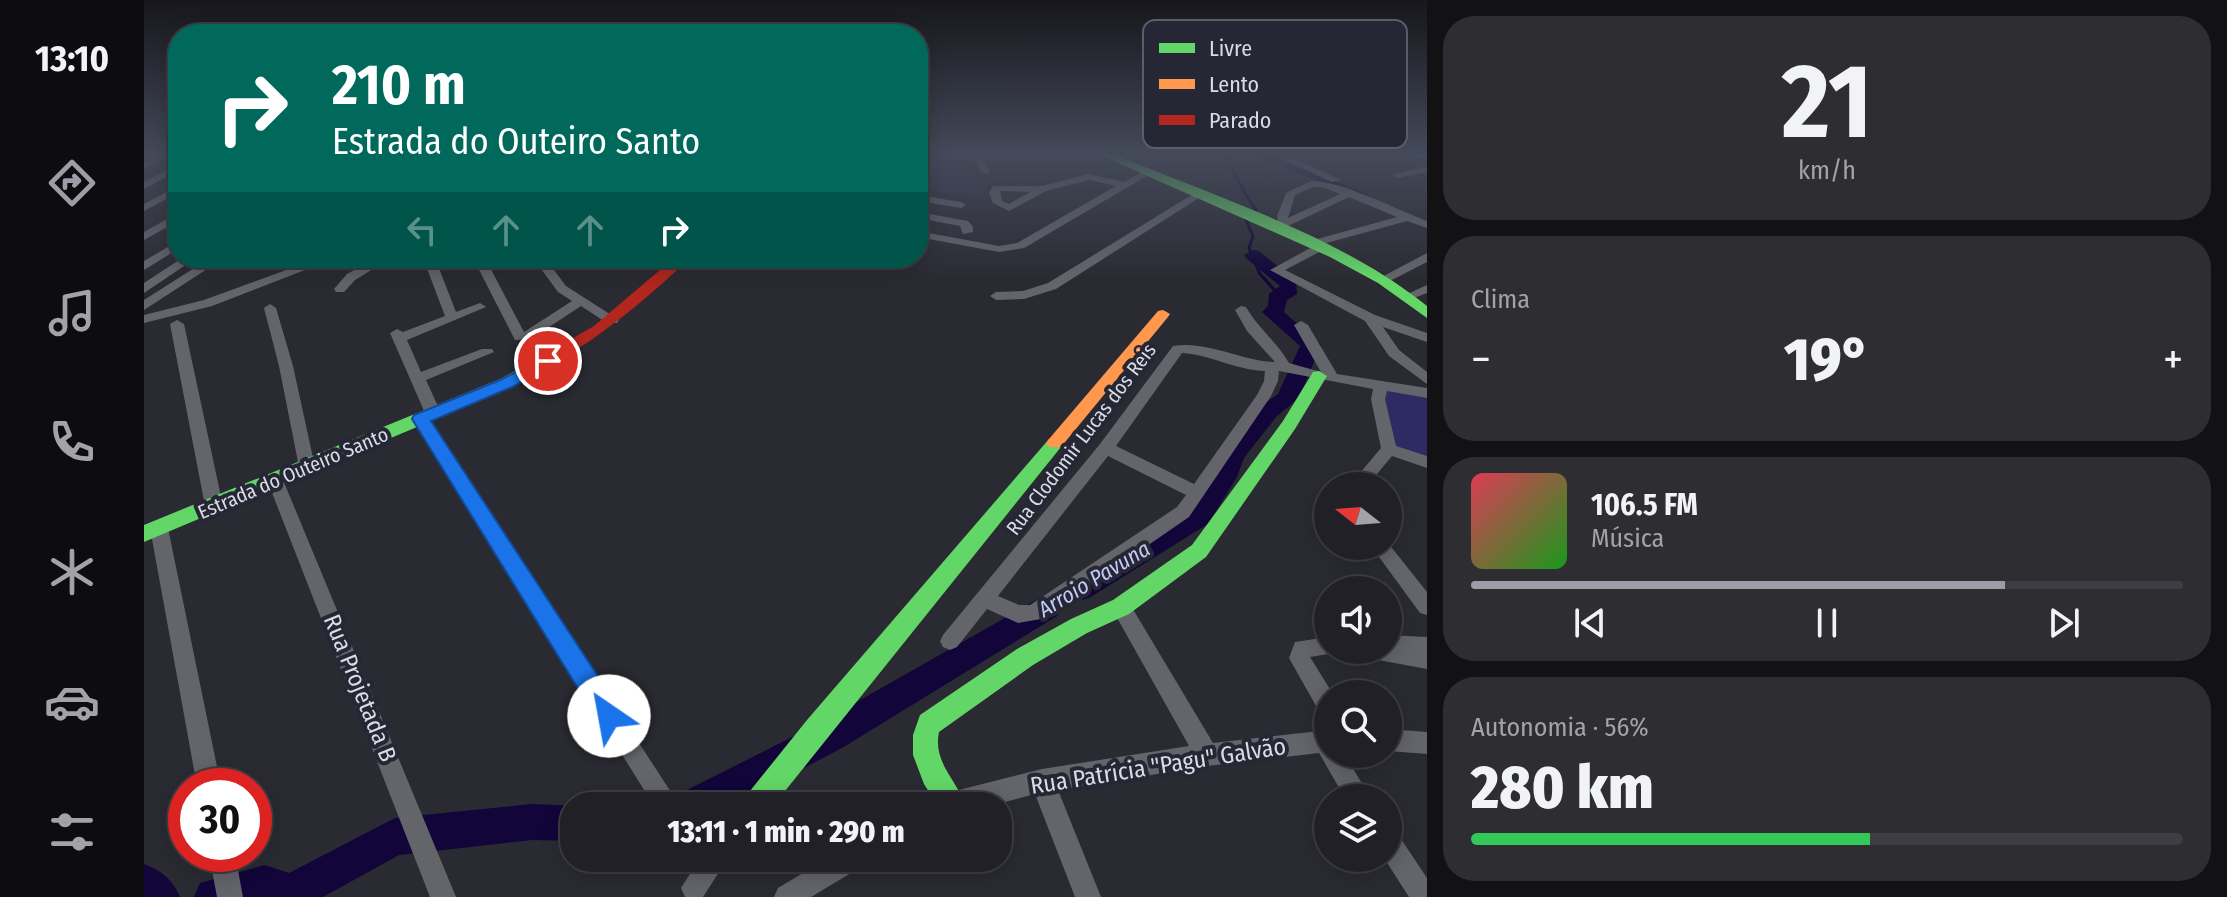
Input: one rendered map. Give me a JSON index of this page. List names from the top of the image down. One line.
{"streets":{"street":["Rua Clodomir Lucas dos Reis","Estrada do Outeiro Santo","Rua Projetada B","Rua Patrícia \"Pagu\" Galvão"]},"crossings":[["Estrada do Outeiro Santo","Rua Projetada B"]],"water":["Arroio Pavuna"],"legend":["Livre","Lento","Parado"],"north":"left","page":{"tabs":"13:10","tile":[["21","km/h"],"Clima",["Autonomia · 56%","280 km"]],"turn":["210 m","Estrada do Outeiro Santo"],"heat":["−","19°","+"],"song":["106.5 FM","Música"],"limit":"30","trip":"13:11 · 1 min · 290 m"}}
